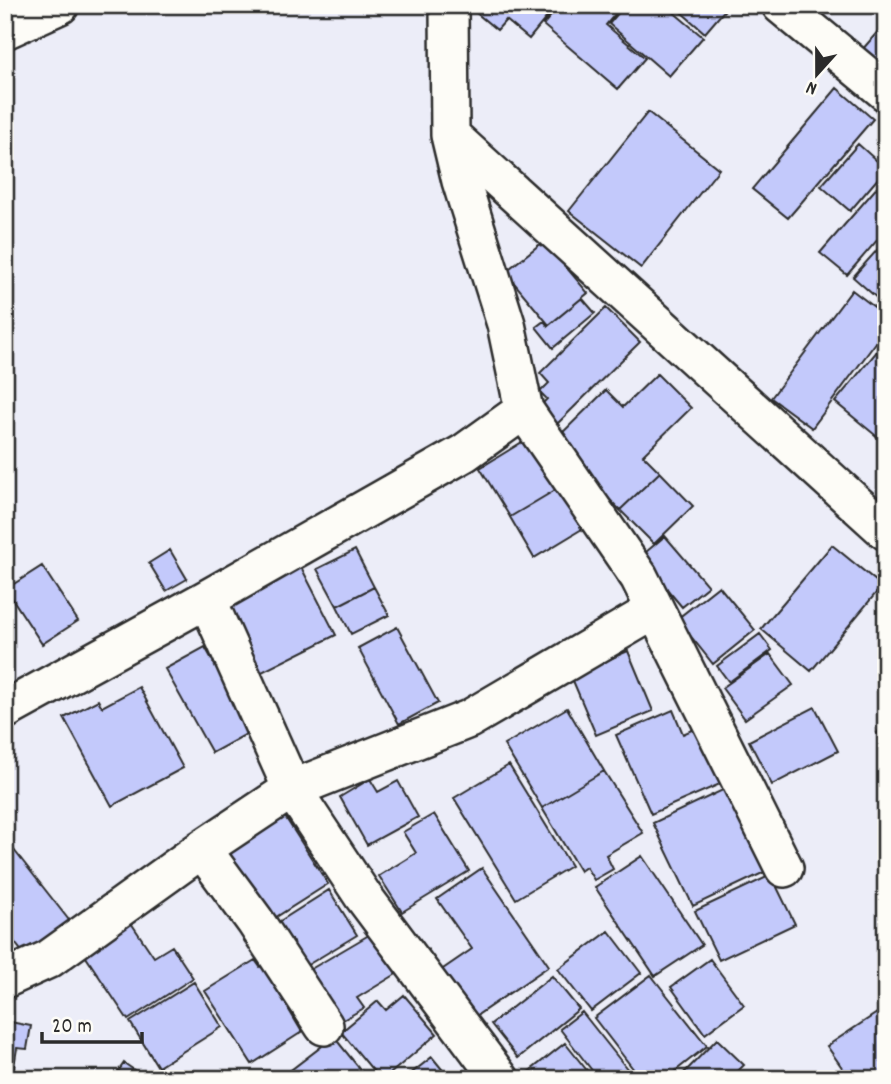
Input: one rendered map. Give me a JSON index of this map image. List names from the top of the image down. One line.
{"scale_bar":"20 m","north":"bottom"}
